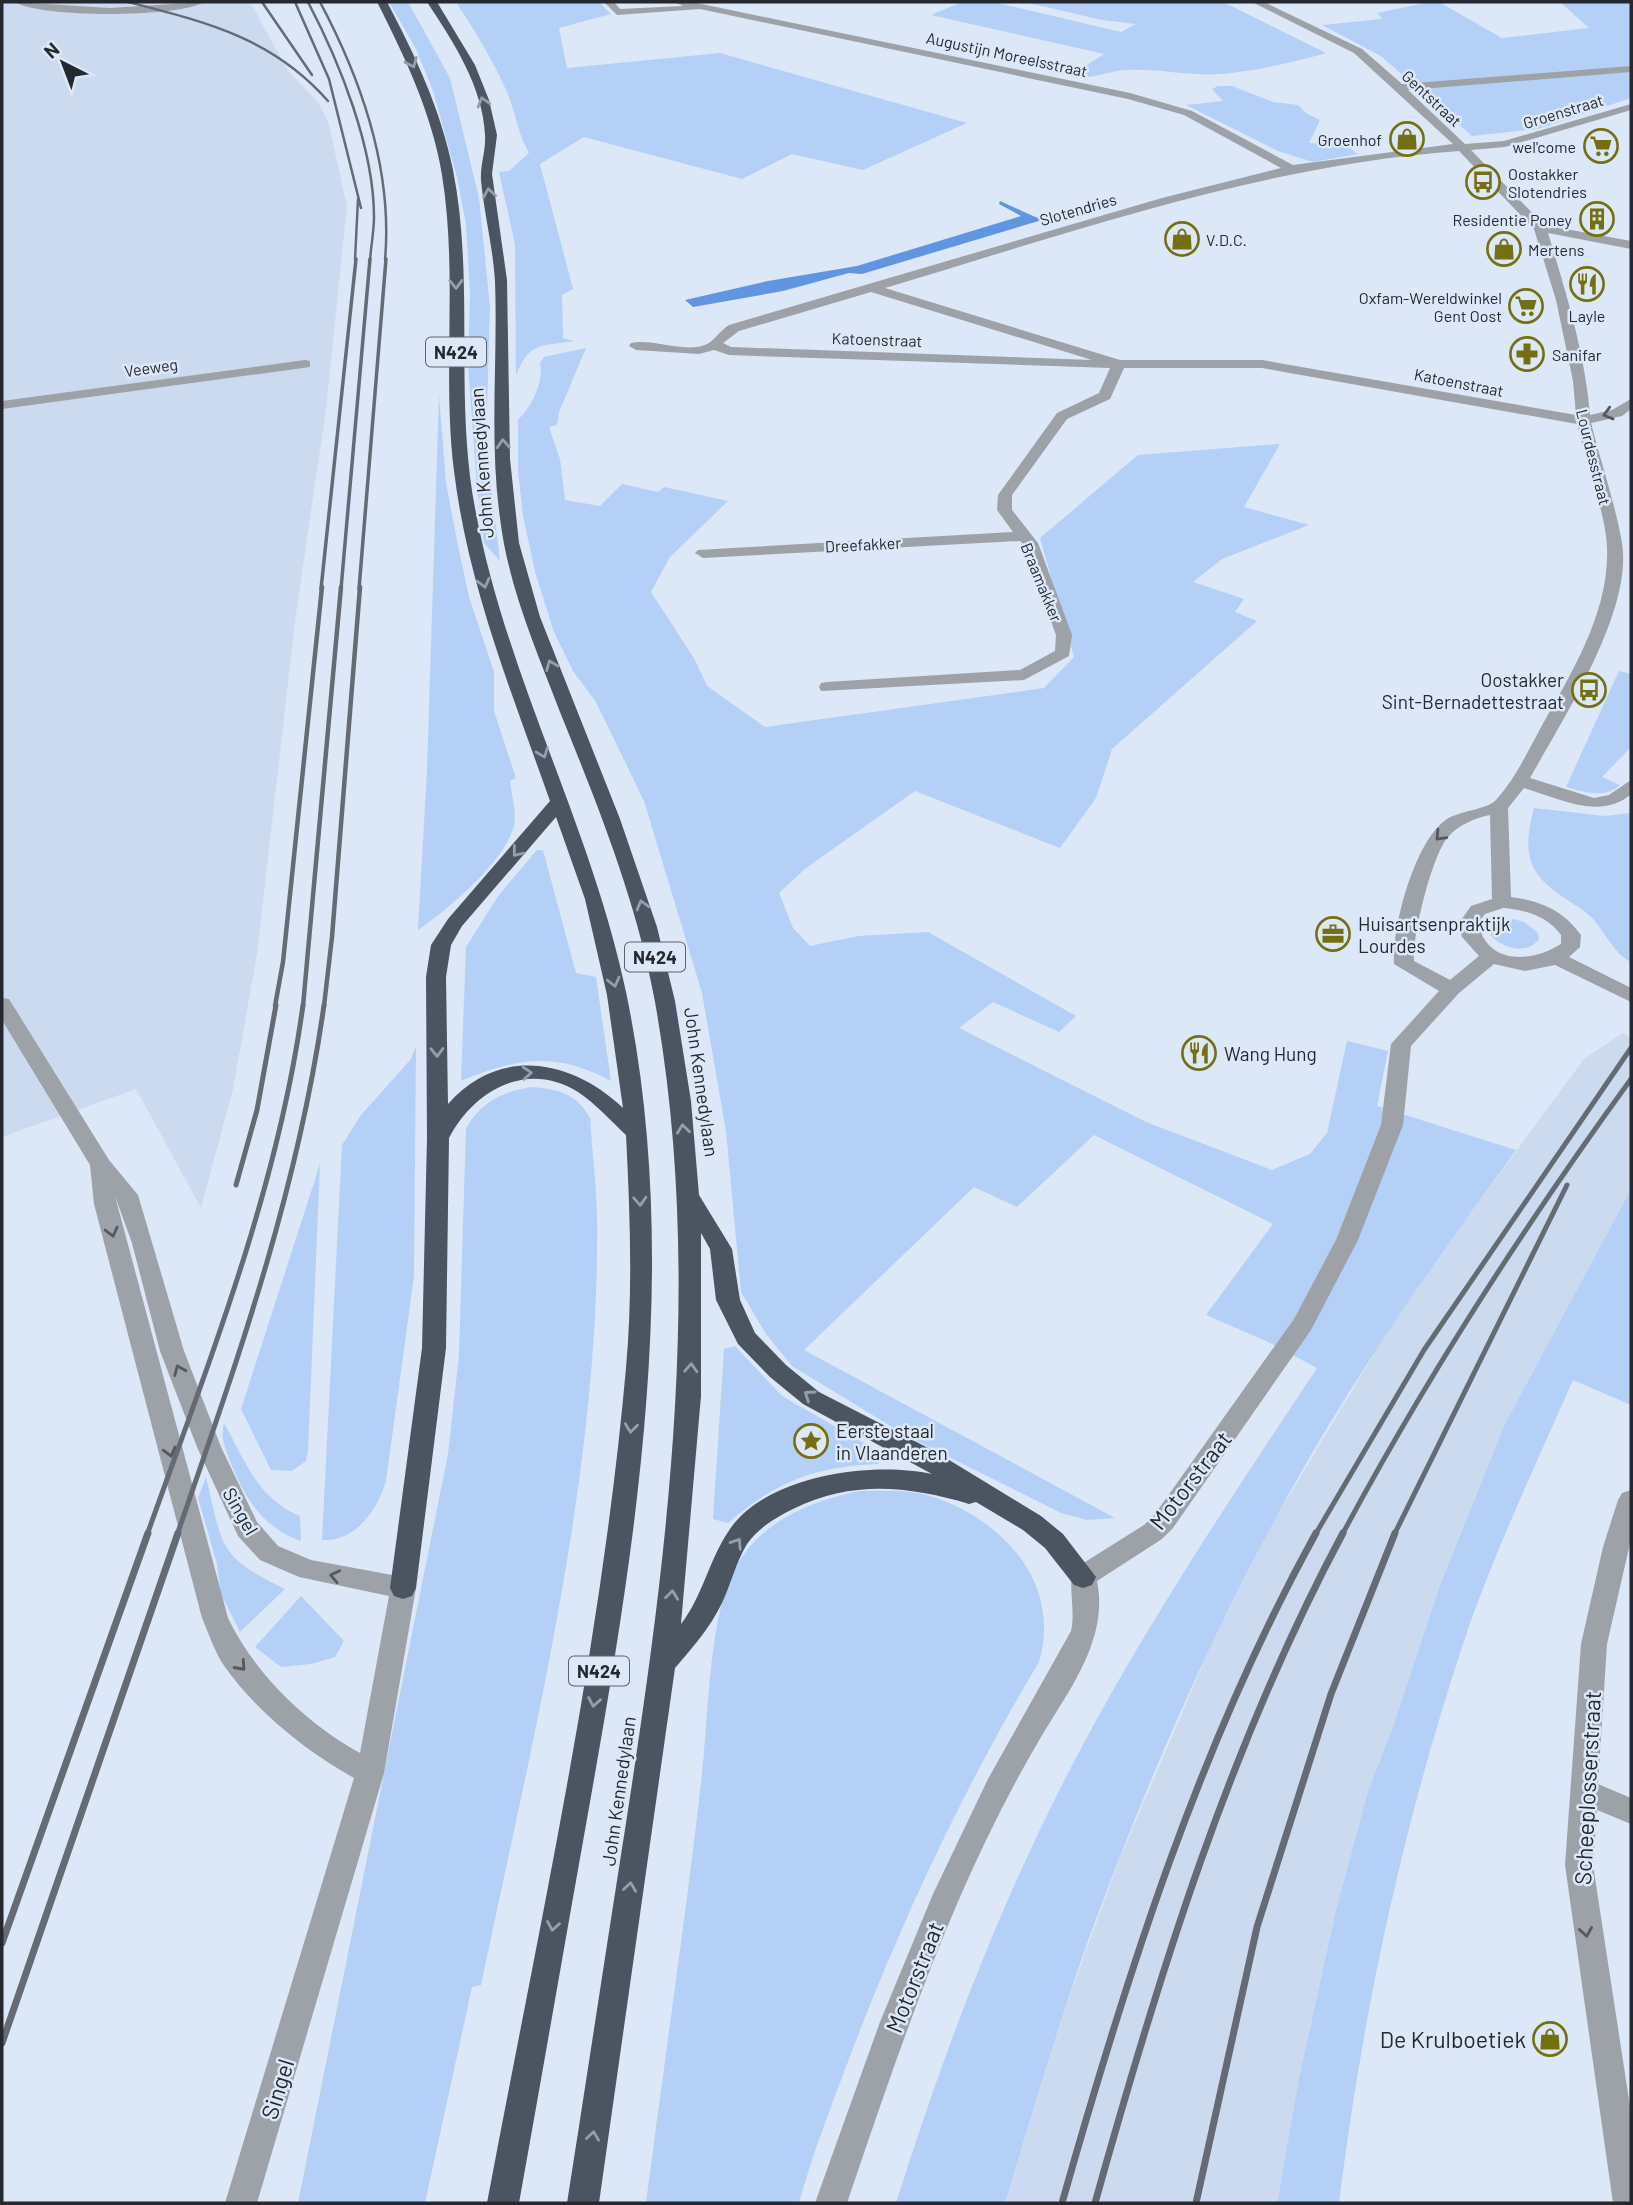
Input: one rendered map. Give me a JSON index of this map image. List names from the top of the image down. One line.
{"streets":{"highway":["N424","John Kennedylaan"],"street":["Augustijn Moreelsstraat","Gentstraat","Groenstraat","Slotendries","Katoenstraat","Veeweg","Lourdesstraat","Dreefakker","Braamakker","Motorstraat","Singel","Scheeplosserstraat"]},"crossings":[["Augustijn Moreelsstraat","Slotendries"],["Gentstraat","Groenstraat"],["Gentstraat","Slotendries"],["Gentstraat","Lourdesstraat"],["Groenstraat","Slotendries"],["Groenstraat","Lourdesstraat"],["Slotendries","Katoenstraat"],["Slotendries","Lourdesstraat"],["Katoenstraat","Lourdesstraat"],["Katoenstraat","Braamakker"],["Dreefakker","Braamakker"]],"one_way":["Scheeplosserstraat"],"places":{"shop":["Groenhof","V.D.C.","Mertens","De Krulboetiek"],"supermarket":["wel'come","Oxfam-Wereldwinkel Gent Oost"],"bus stop":["Oostakker Slotendries","Oostakker Sint-Bernadettestraat"],"building":["Residentie Poney"],"restaurant":["Layle","Wang Hung"],"pharmacy":["Sanifar"],"office":["Huisartsenpraktijk Lourdes"],"place":["Eerste staal in Vlaanderen"]},"north":"top left"}
